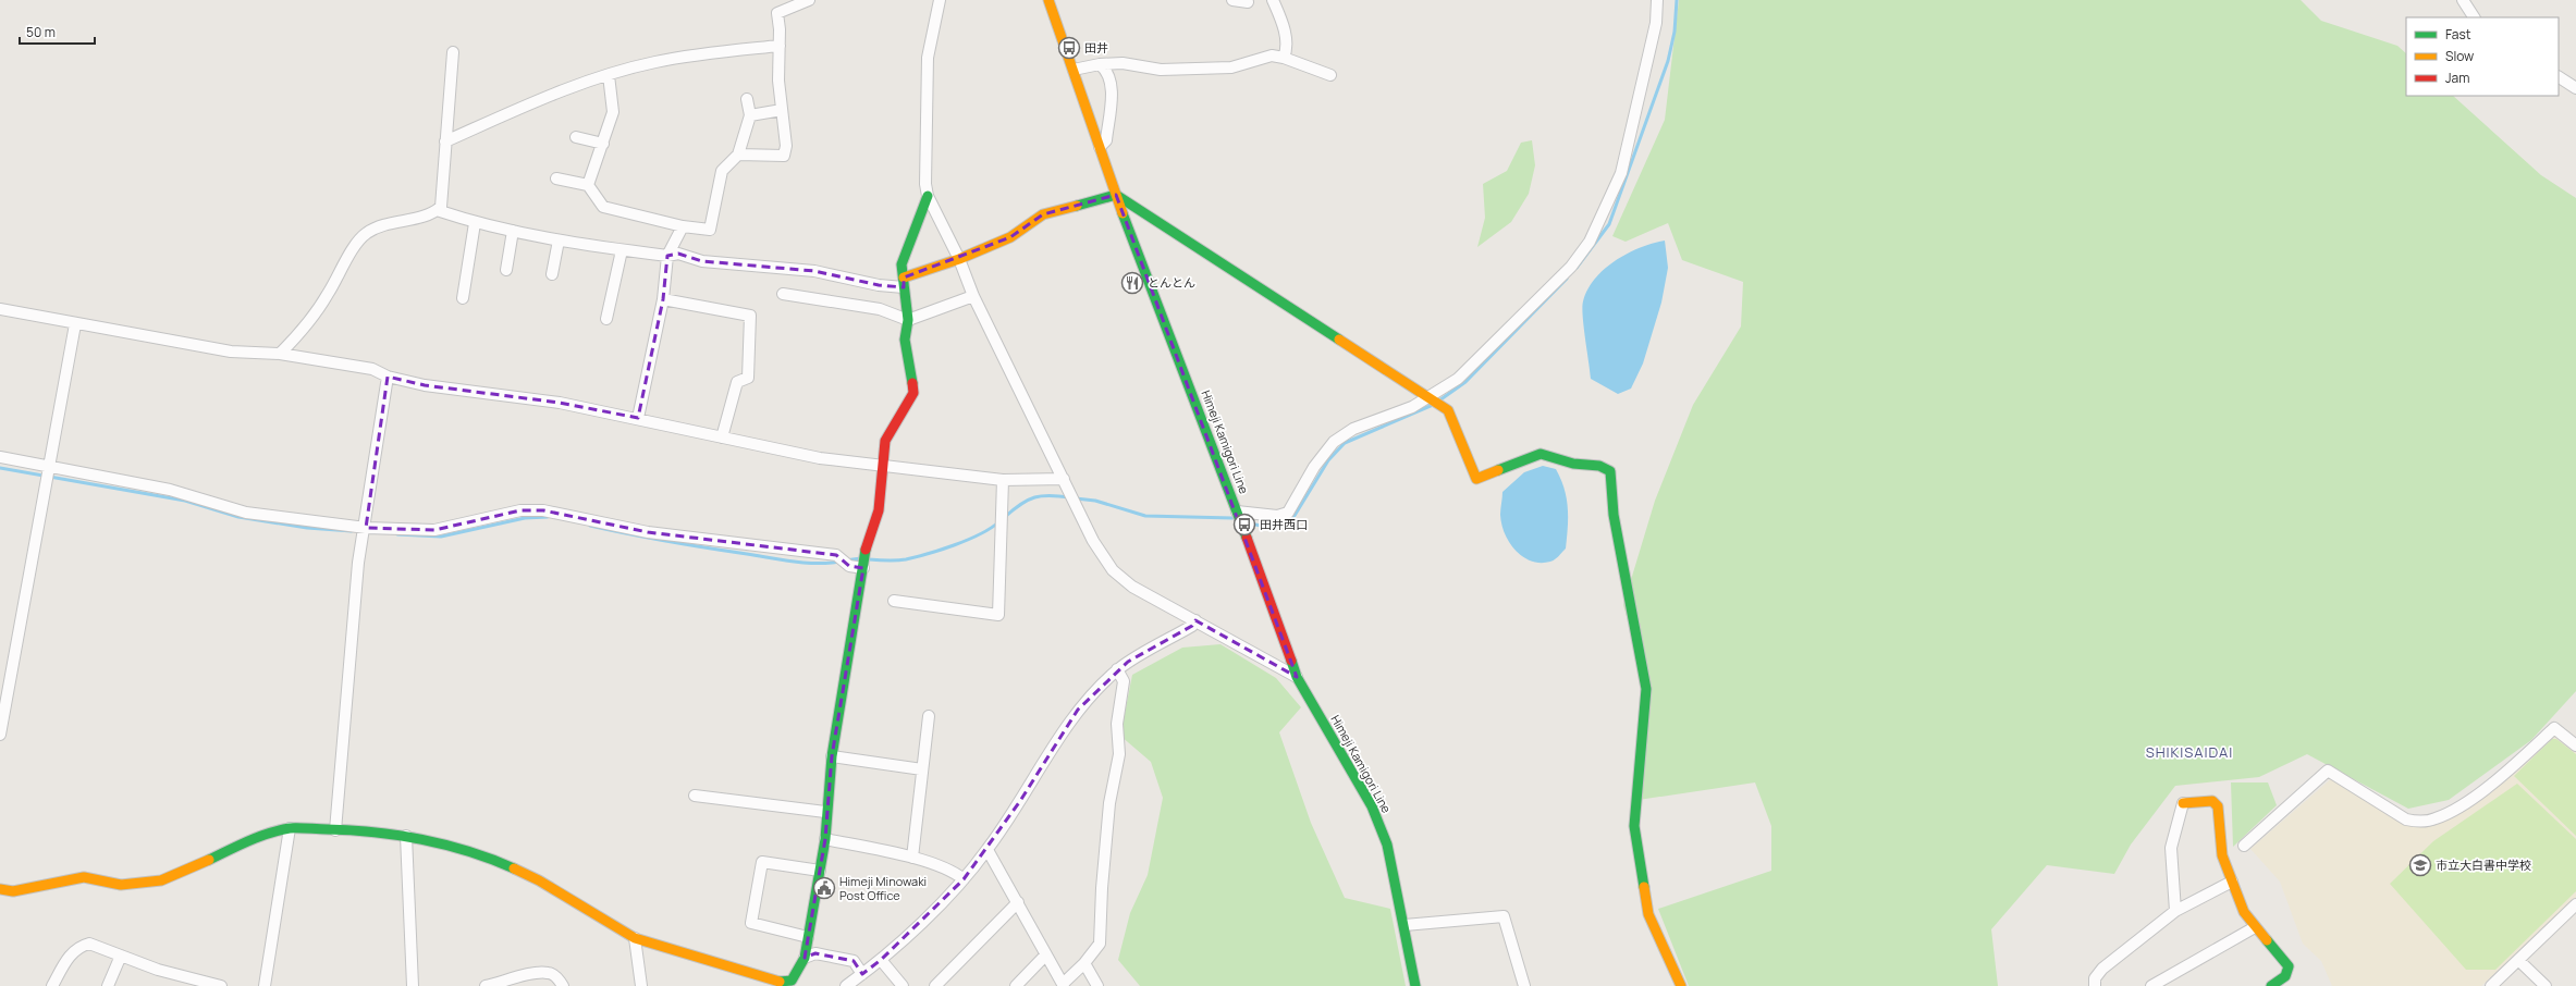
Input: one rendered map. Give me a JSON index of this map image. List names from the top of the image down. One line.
{"streets":{"street":["Himeji Kamigori Line"]},"districts":["SHIKISAIDAI"],"places":{"bus stop":["田井","田井西口"],"restaurant":["とんとん"],"school or university":["市立大白書中学校"],"public building":["Himeji Minowaki Post Office"]},"legend":["Fast","Slow","Jam"],"scale_bar":"50 m"}
